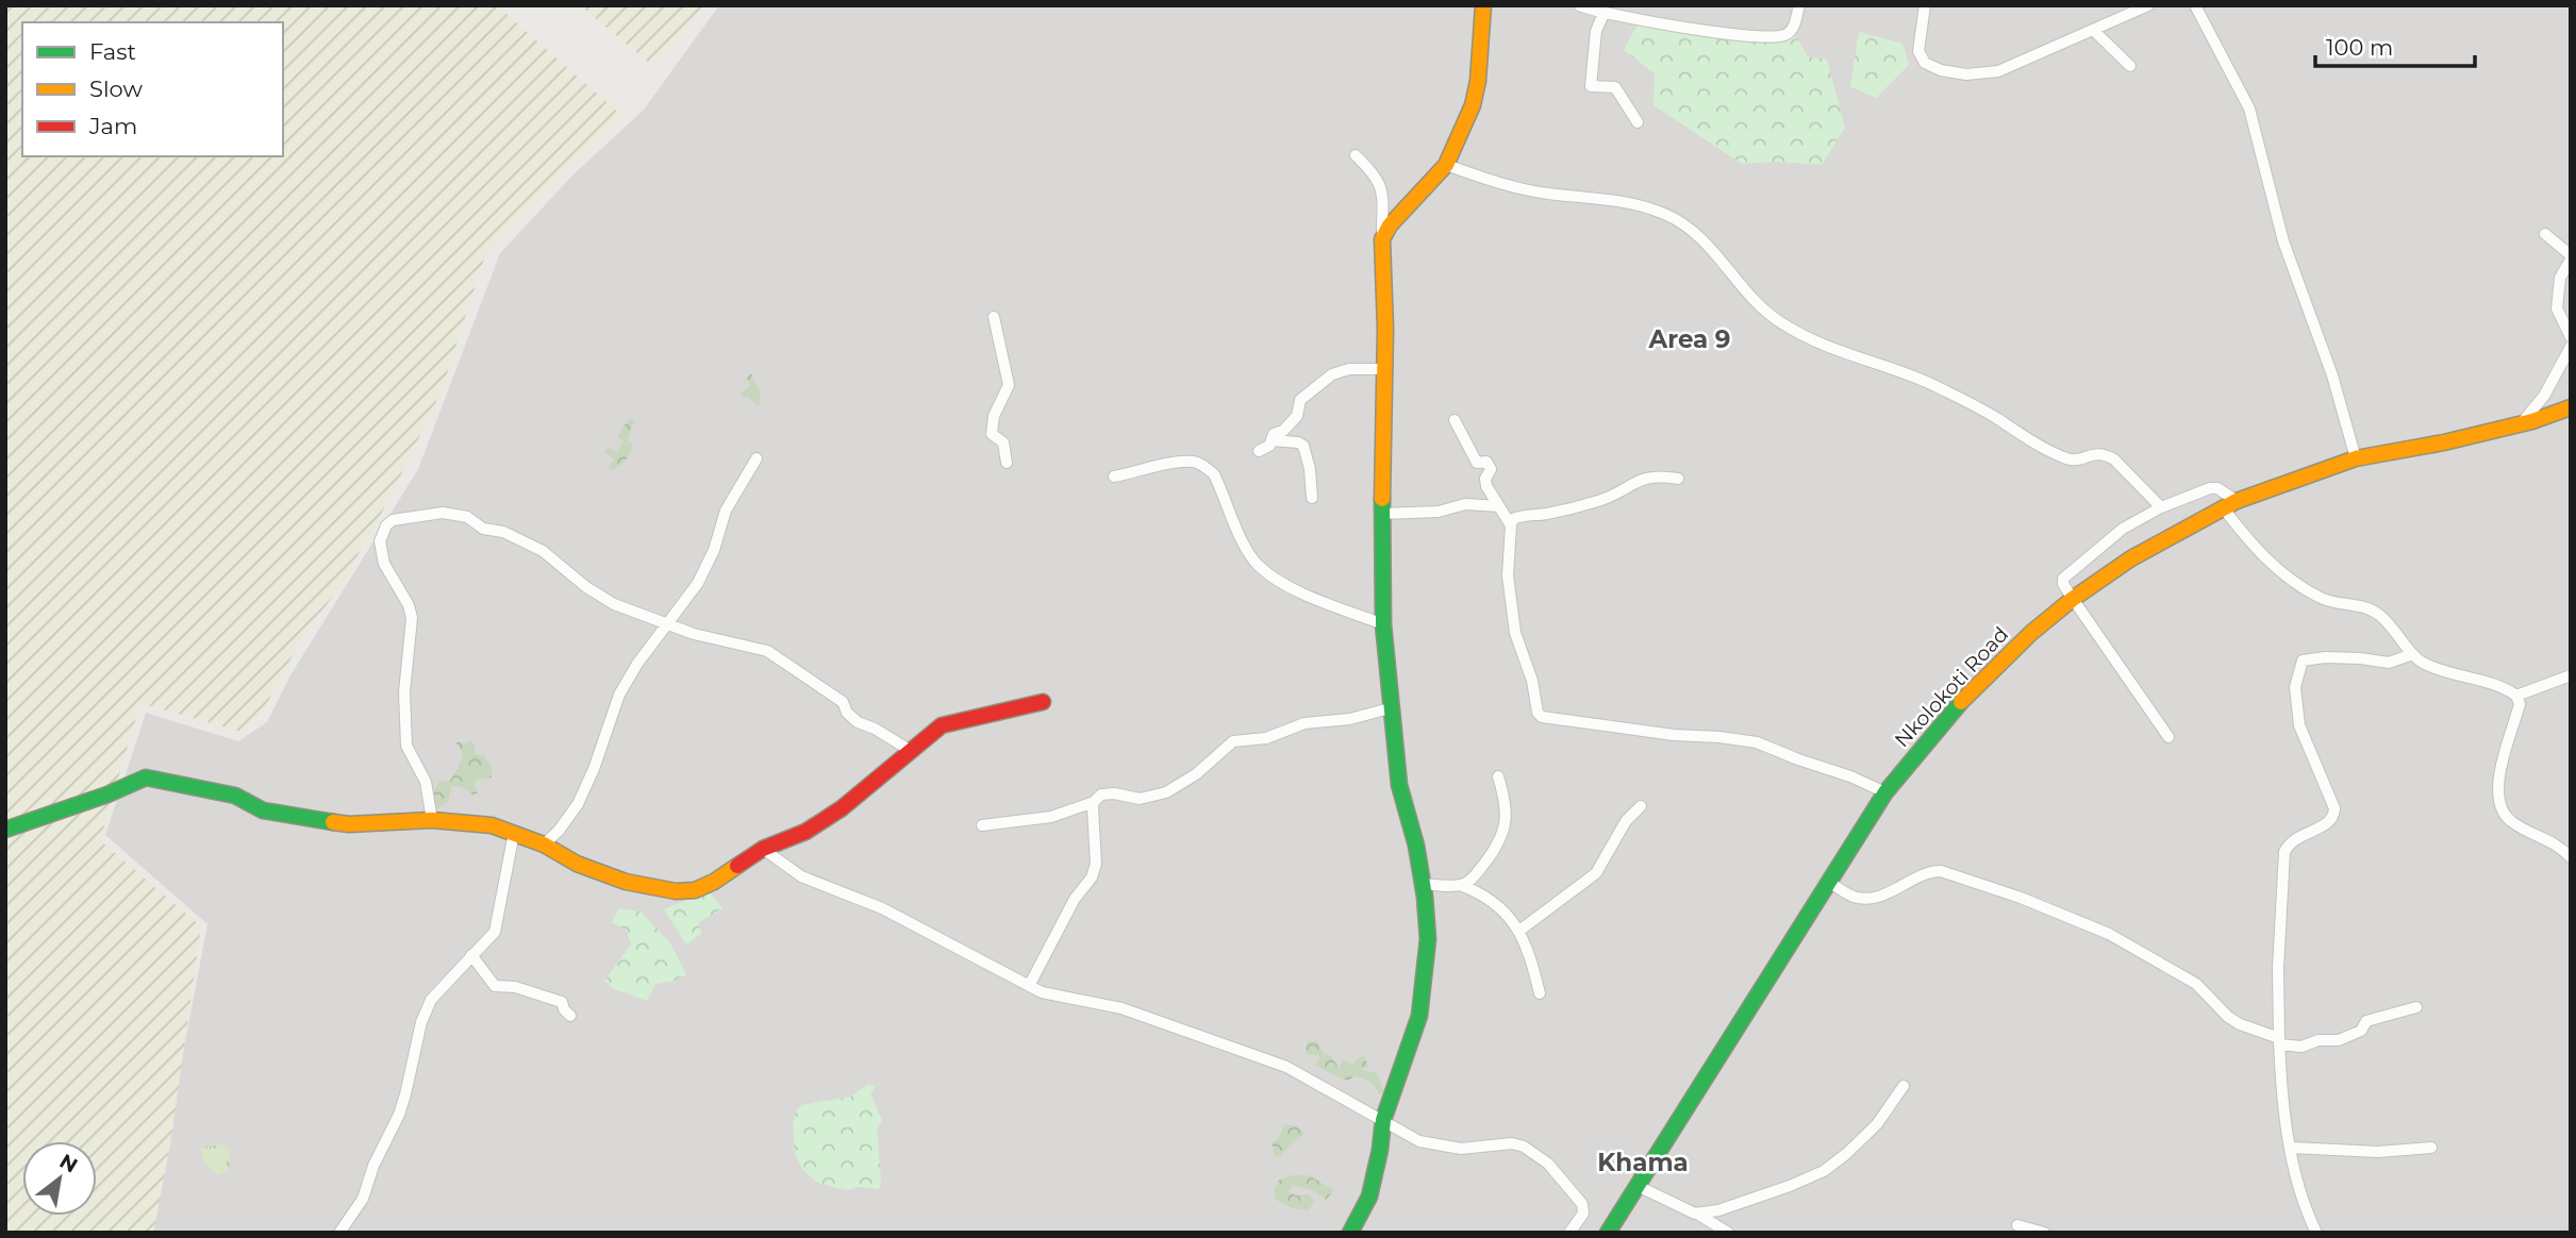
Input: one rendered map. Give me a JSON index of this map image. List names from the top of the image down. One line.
{"streets":{"street":["Nkolokoti Road"]},"districts":["Area 9","Khama"],"legend":["Fast","Slow","Jam"],"scale_bar":"100 m","north":"top right"}
